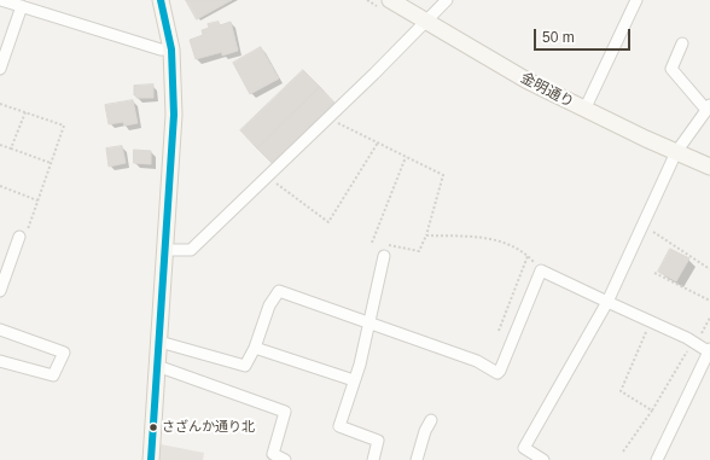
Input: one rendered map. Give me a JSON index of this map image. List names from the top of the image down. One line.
{"streets":{"street":["金明通り"]},"places":["さざんか通り北"],"scale_bar":"50 m"}
